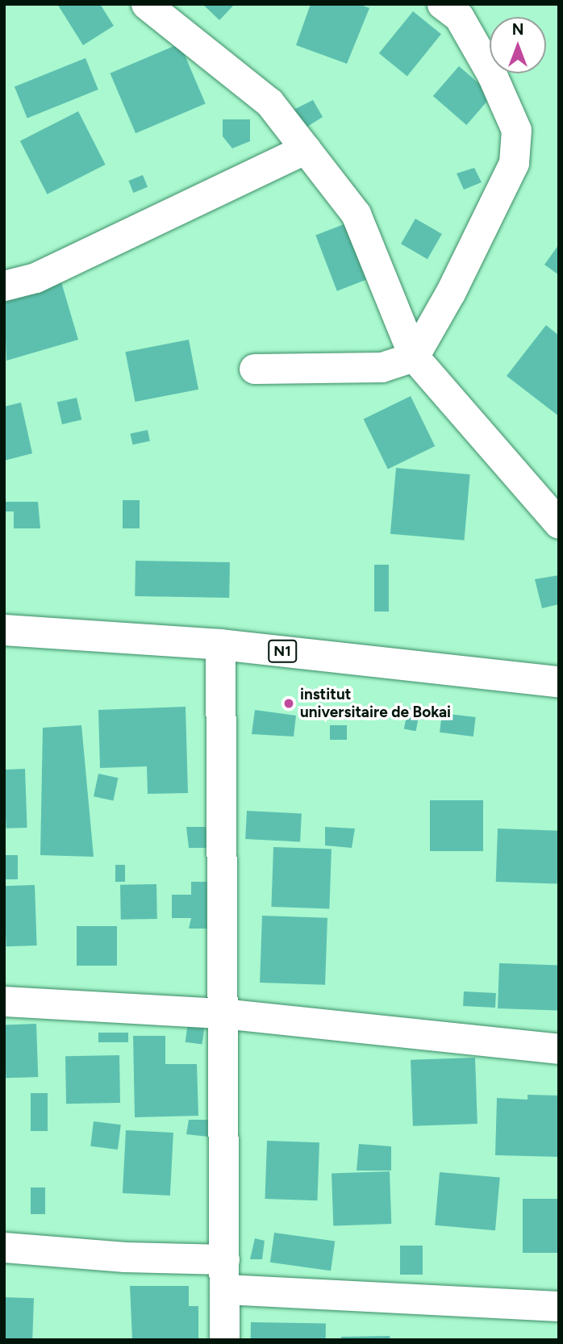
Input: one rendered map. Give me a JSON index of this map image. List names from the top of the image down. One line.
{"streets":{"highway":["N1"]},"places":["institut universitaire de Bokai"],"north":"top"}
